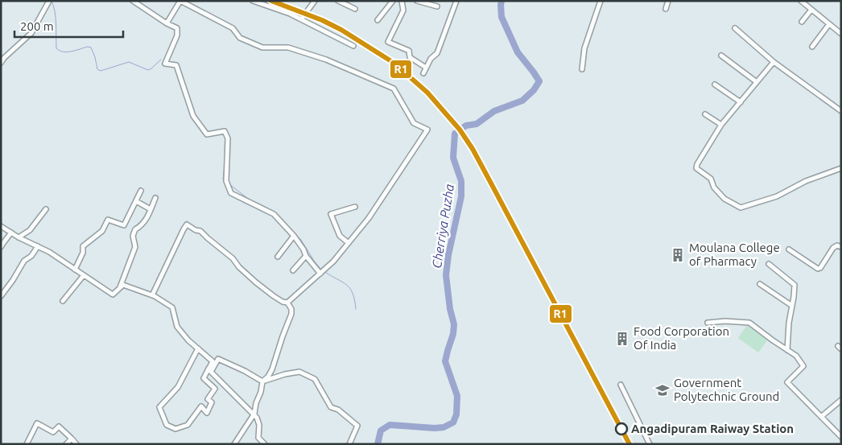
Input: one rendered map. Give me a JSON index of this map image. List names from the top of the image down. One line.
{"water":["Cherriya Puzha"],"places":{"building":["Moulana College of Pharmacy","Food Corporation Of India"],"school or university":["Government Polytechnic Ground"],"other":["Angadipuram Raiway Station"]},"lines":["transit line R1"],"scale_bar":"200 m"}
